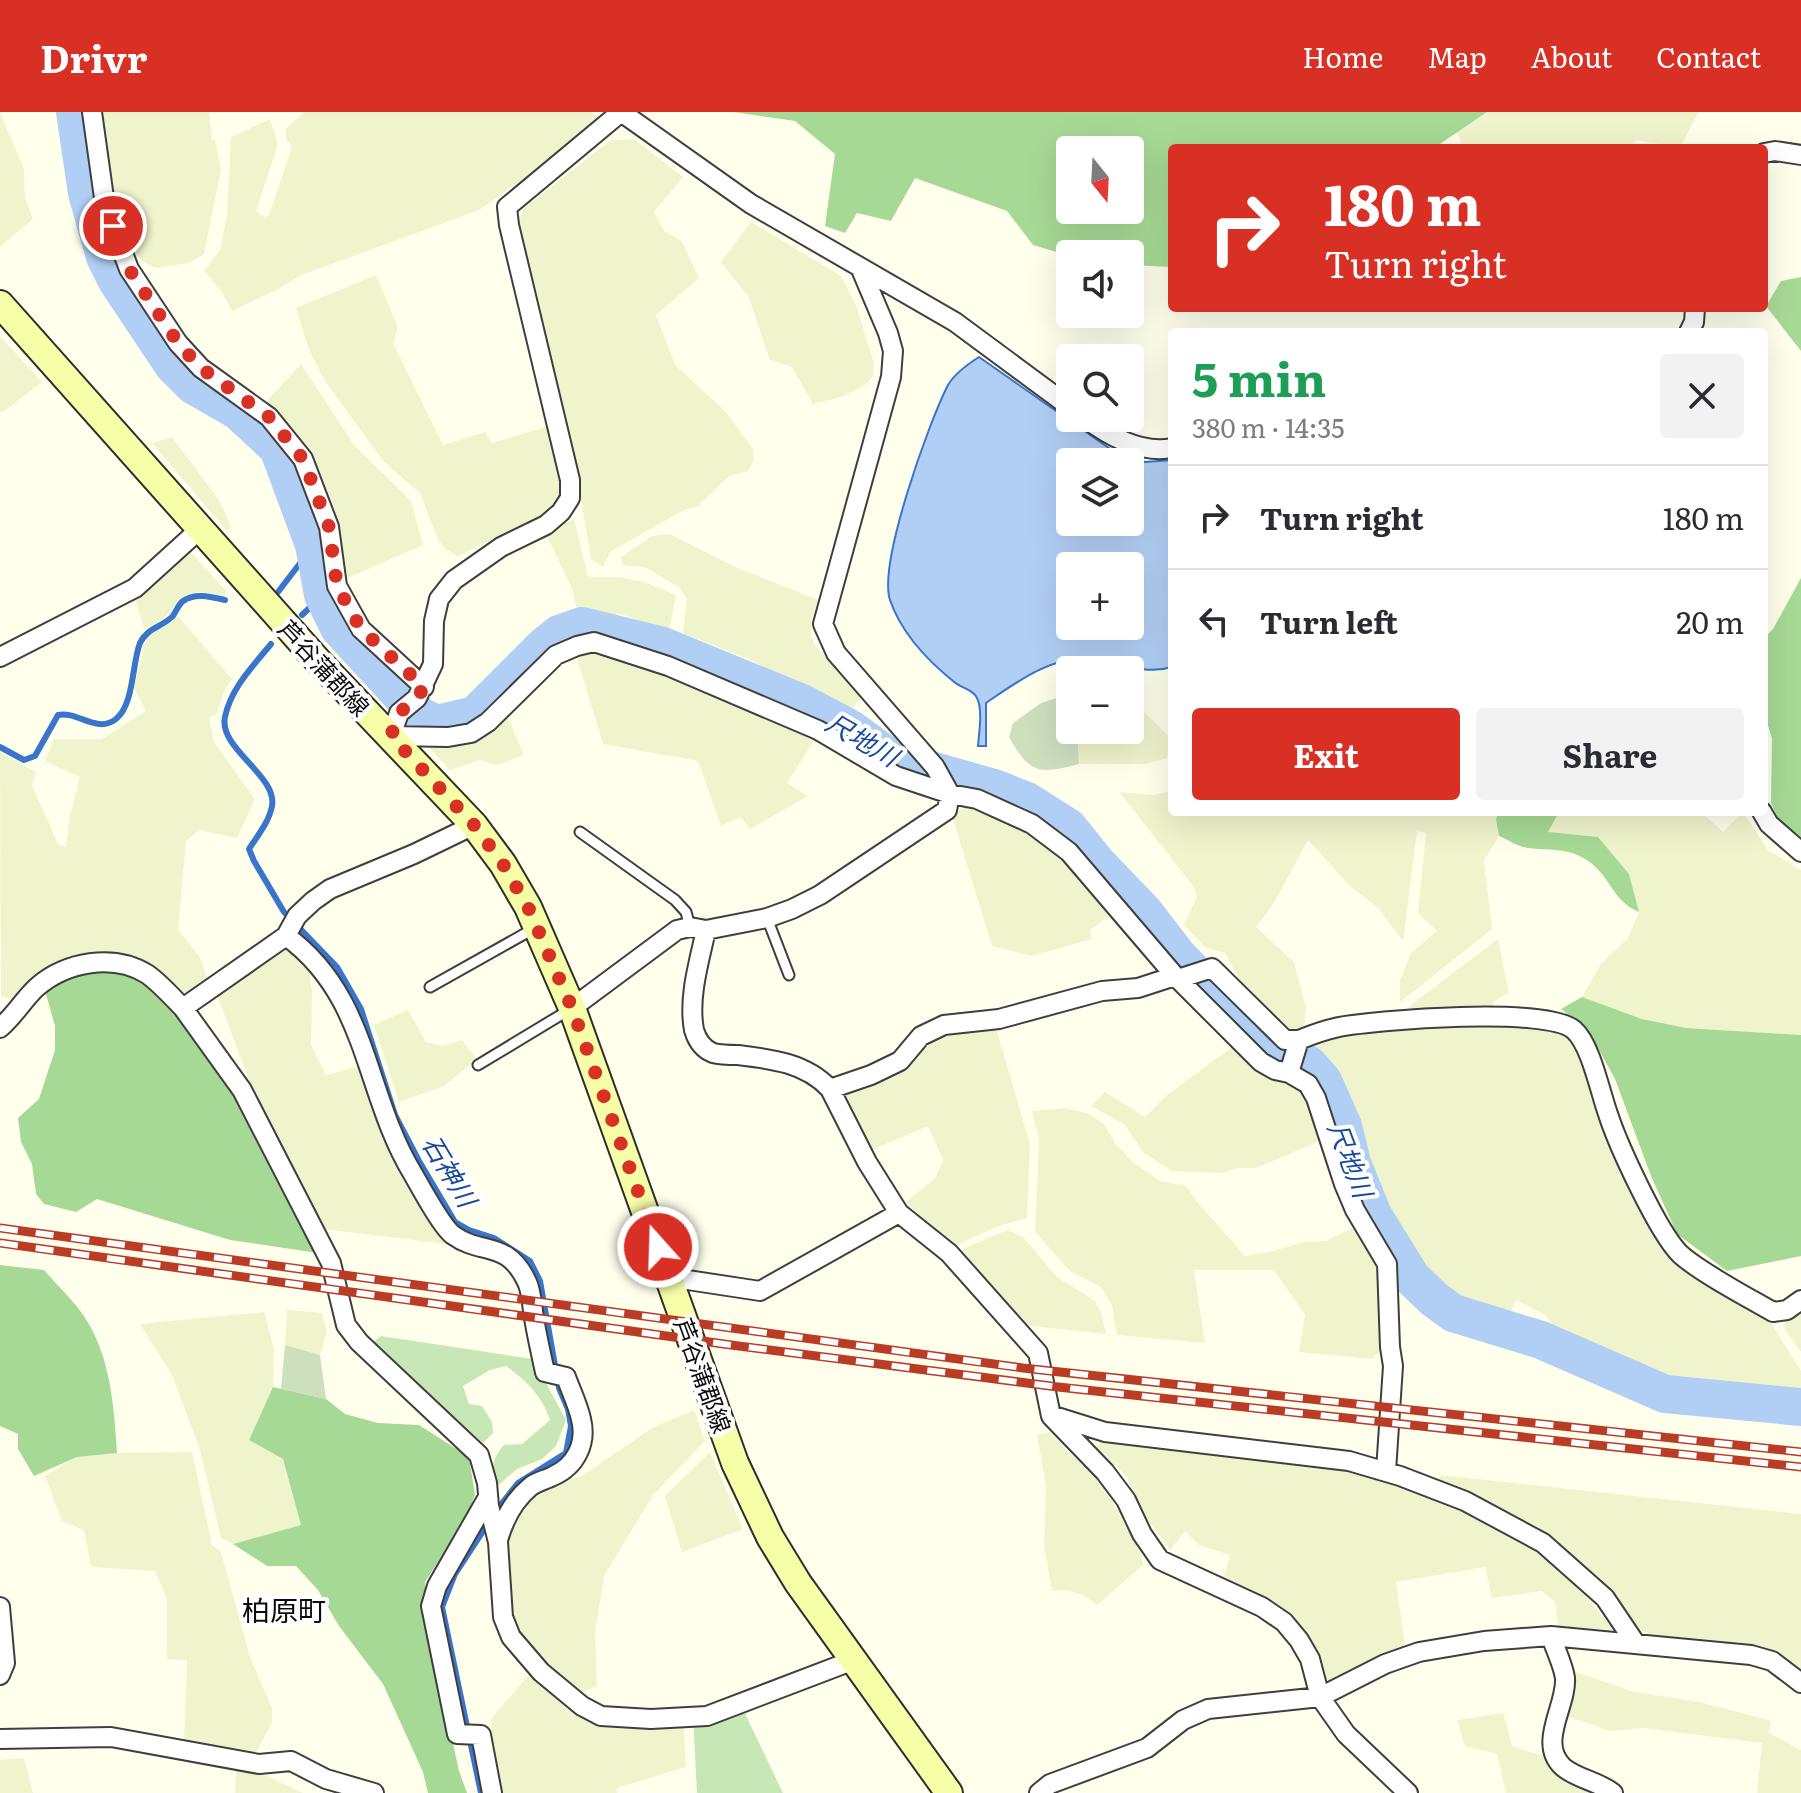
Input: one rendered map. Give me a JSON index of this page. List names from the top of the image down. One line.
{"streets":{"main road":["芦谷蒲郡線"]},"districts":["柏原町"],"water":["尺地川","石神川"],"north":"bottom","page":{"header":"Drivr","nav":["Home","Map","About","Contact"],"map_buttons":["+","−"],"turn":["180 m","Turn right"],"heading":["5 min","380 m · 14:35"],"list":[{"name":"Turn right","value":"180 m"},{"name":"Turn left","value":"20 m"}],"buttons":["Exit","Share"]}}
